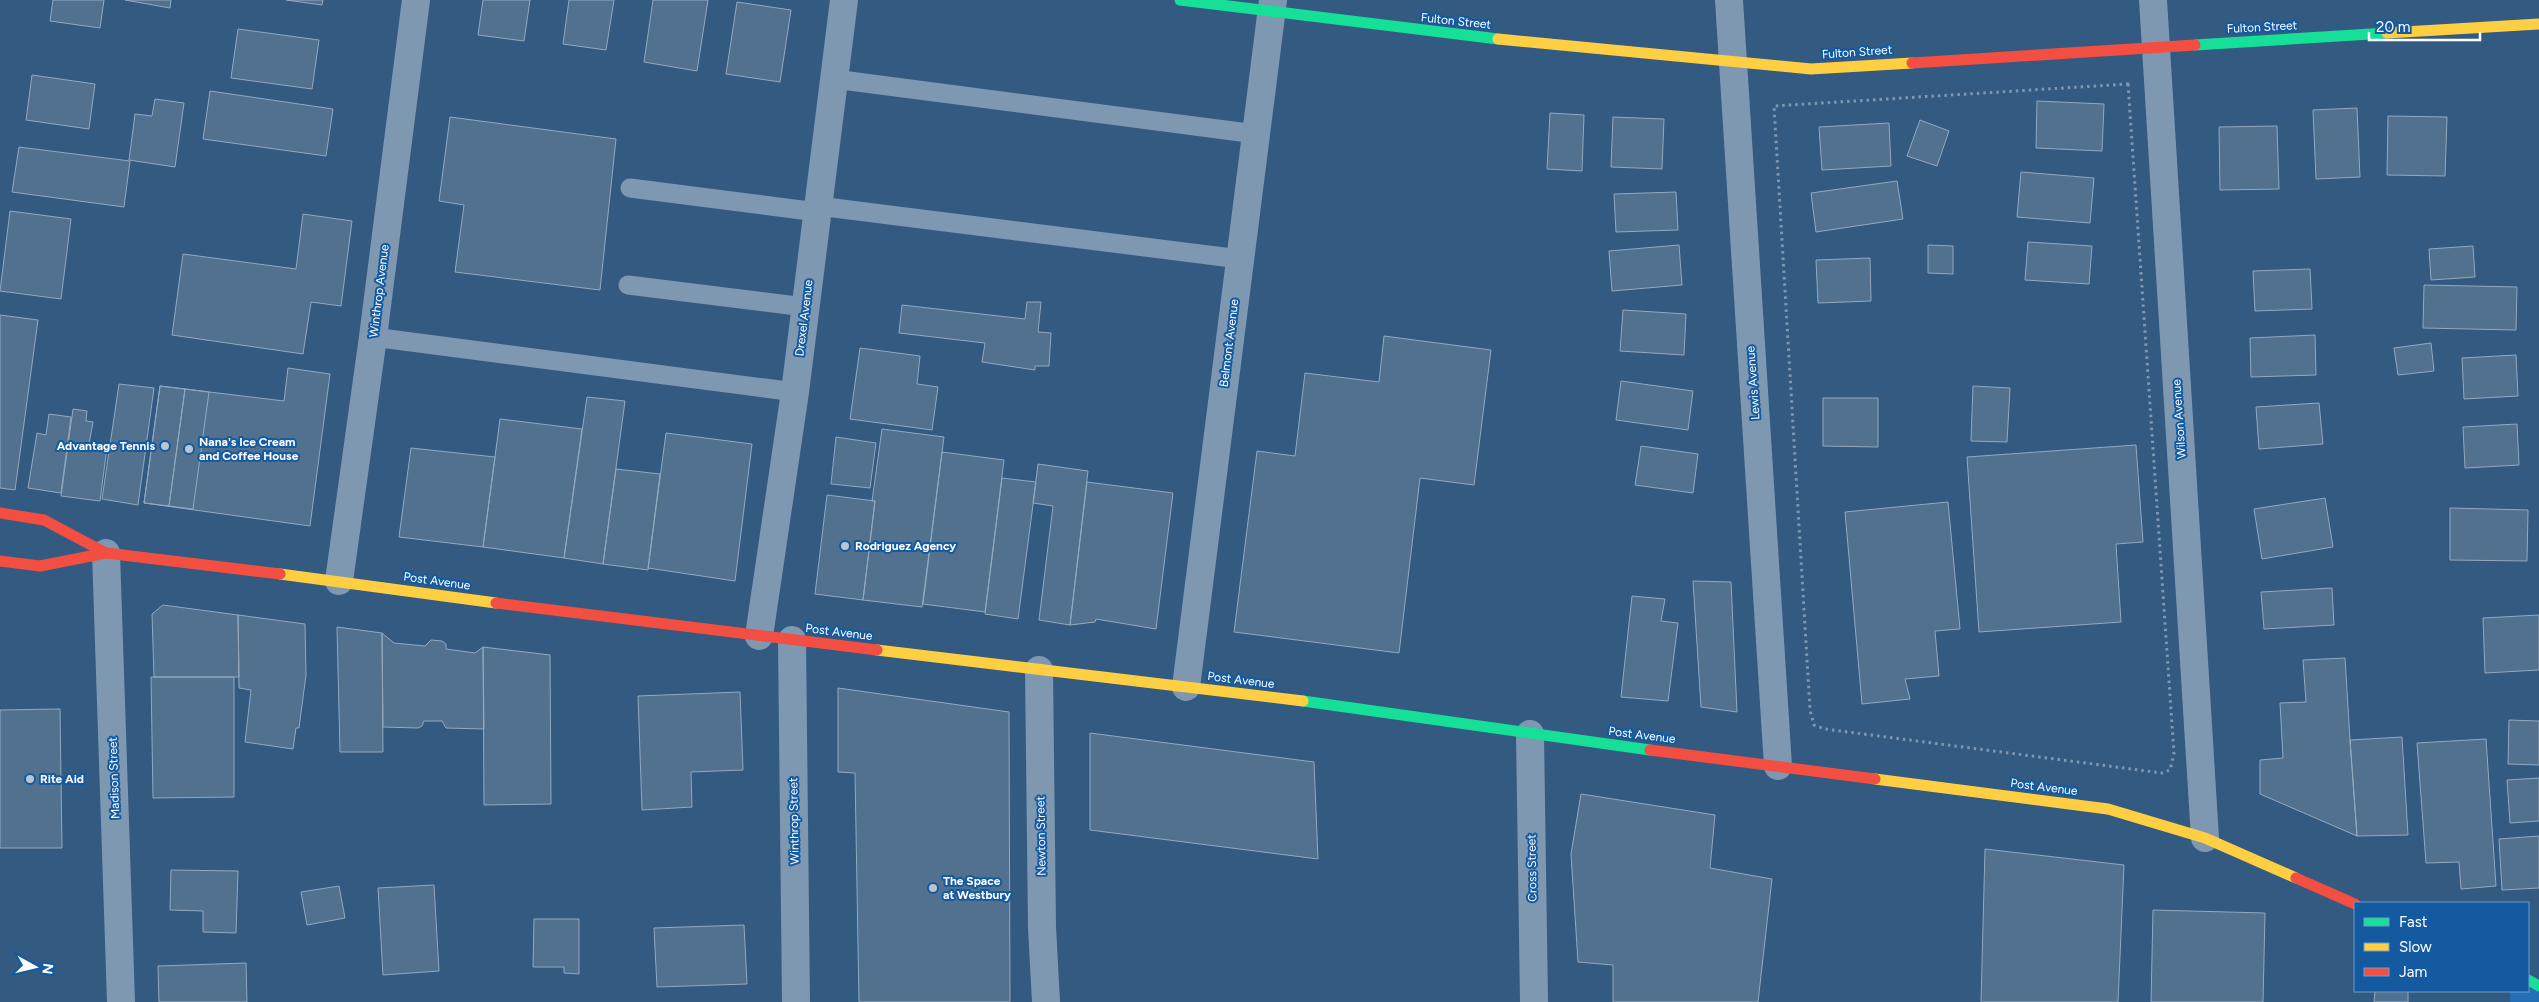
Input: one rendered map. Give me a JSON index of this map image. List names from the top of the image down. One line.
{"streets":{"main road":["Fulton Street","Post Avenue"],"street":["Winthrop Avenue","Drexel Avenue","Belmont Avenue","Lewis Avenue","Wilson Avenue","Madison Street","Winthrop Street","Newton Street","Cross Street"]},"crossings":[["Fulton Street","Belmont Avenue"],["Fulton Street","Lewis Avenue"],["Fulton Street","Wilson Avenue"],["Winthrop Avenue","Post Avenue"],["Drexel Avenue","Post Avenue"],["Belmont Avenue","Post Avenue"],["Lewis Avenue","Post Avenue"],["Wilson Avenue","Post Avenue"],["Post Avenue","Madison Street"],["Post Avenue","Winthrop Street"],["Post Avenue","Newton Street"],["Post Avenue","Cross Street"]],"places":["Advantage Tennis","Nana's Ice Cream and Coffee House","Rodriguez Agency","Rite Aid","The Space at Westbury"],"legend":["Fast","Slow","Jam"],"scale_bar":"20 m","north":"right"}
